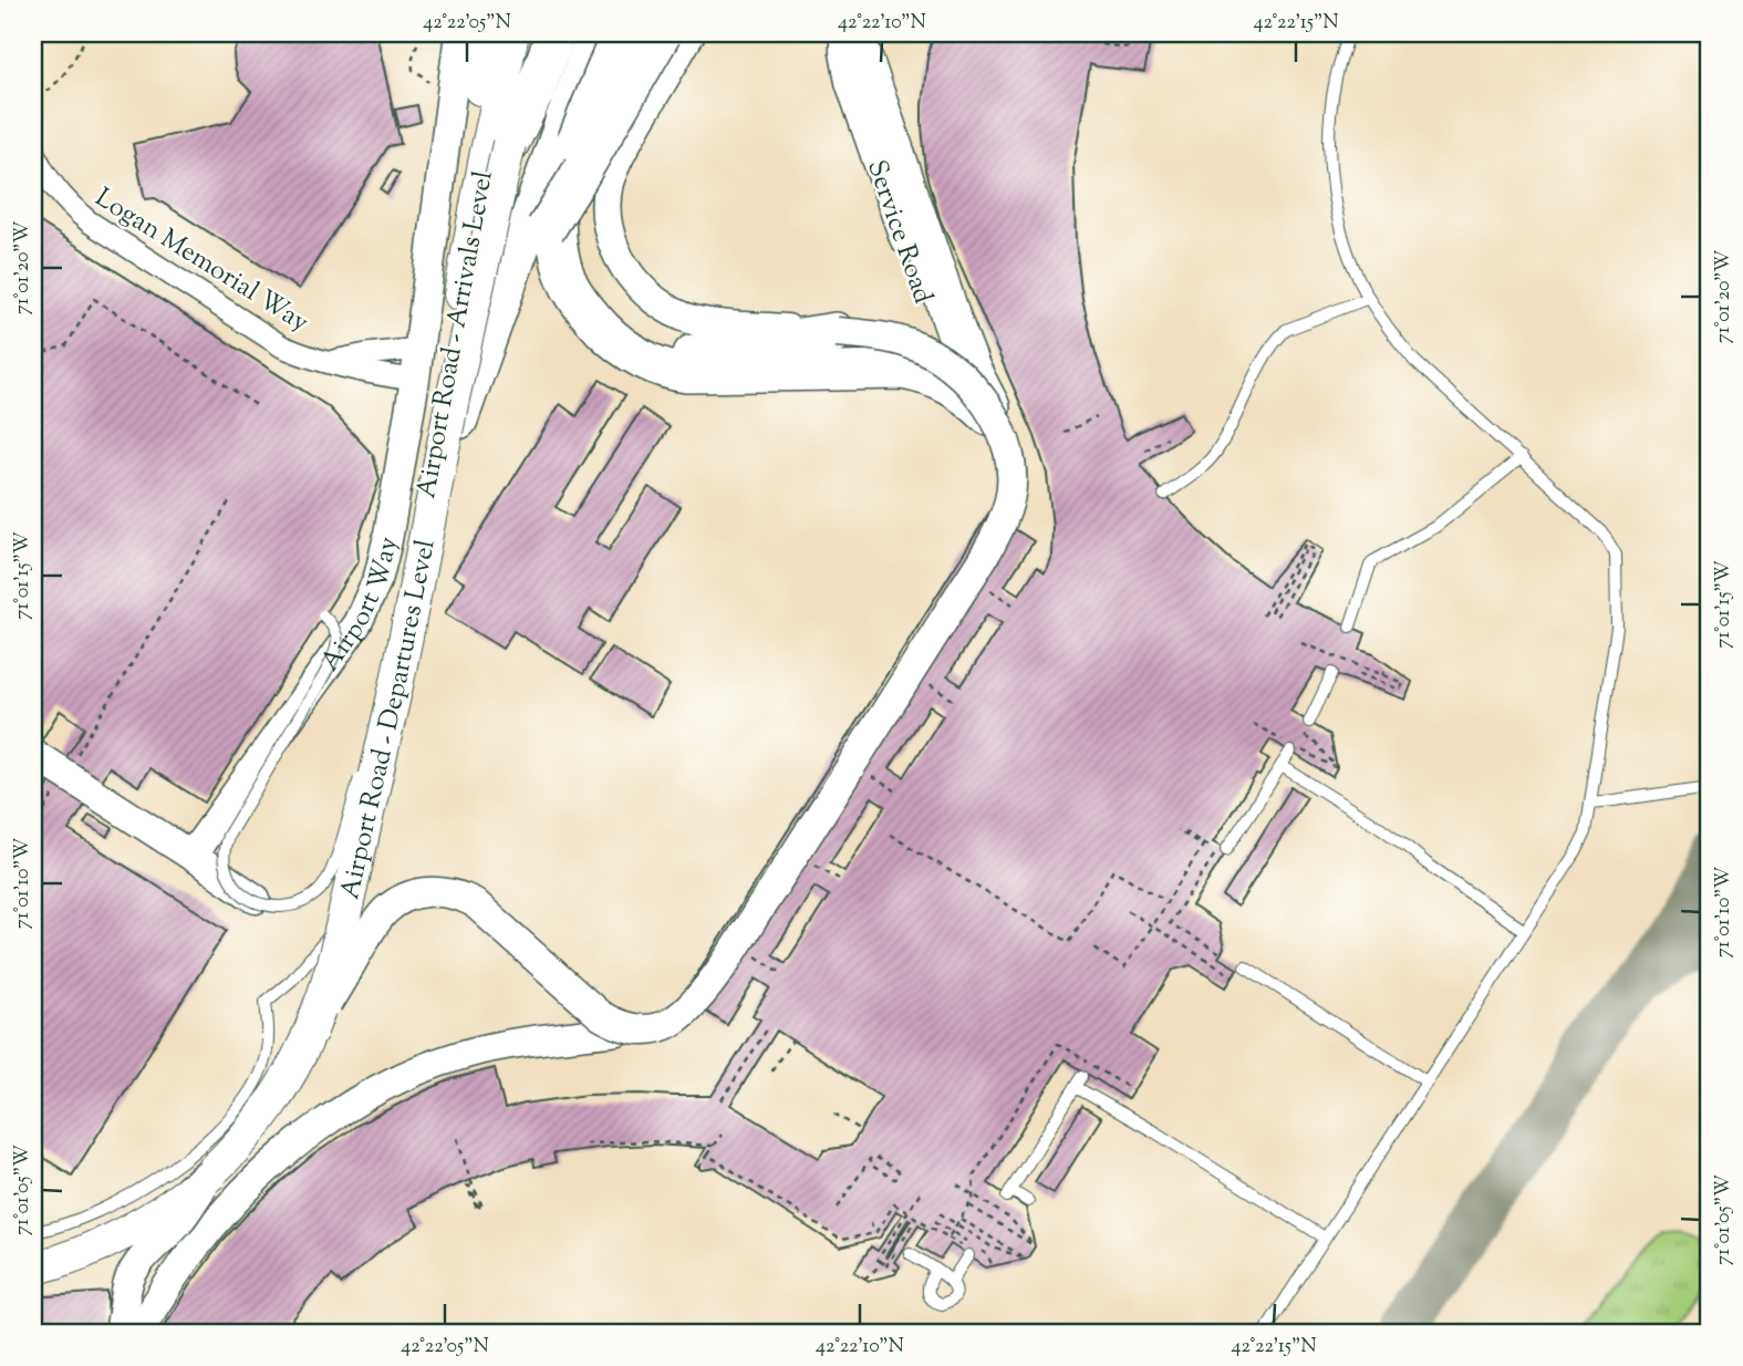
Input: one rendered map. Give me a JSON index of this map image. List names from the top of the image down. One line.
{"streets":{"main road":["Service Road","Airport Road - Arrivals Level","Airport Way","Airport Road - Departures Level"],"street":["Logan Memorial Way"]},"crossings":[["Logan Memorial Way","Airport Way"],["Airport Road - Arrivals Level","Airport Way"],["Airport Road - Arrivals Level","Airport Road - Departures Level"],["Airport Way","Airport Road - Departures Level"]],"coordinates":["42°22'05\"N","42°22'10\"N","42°22'15\"N","71°01'20\"W","71°01'15\"W","71°01'10\"W","71°01'05\"W"]}
